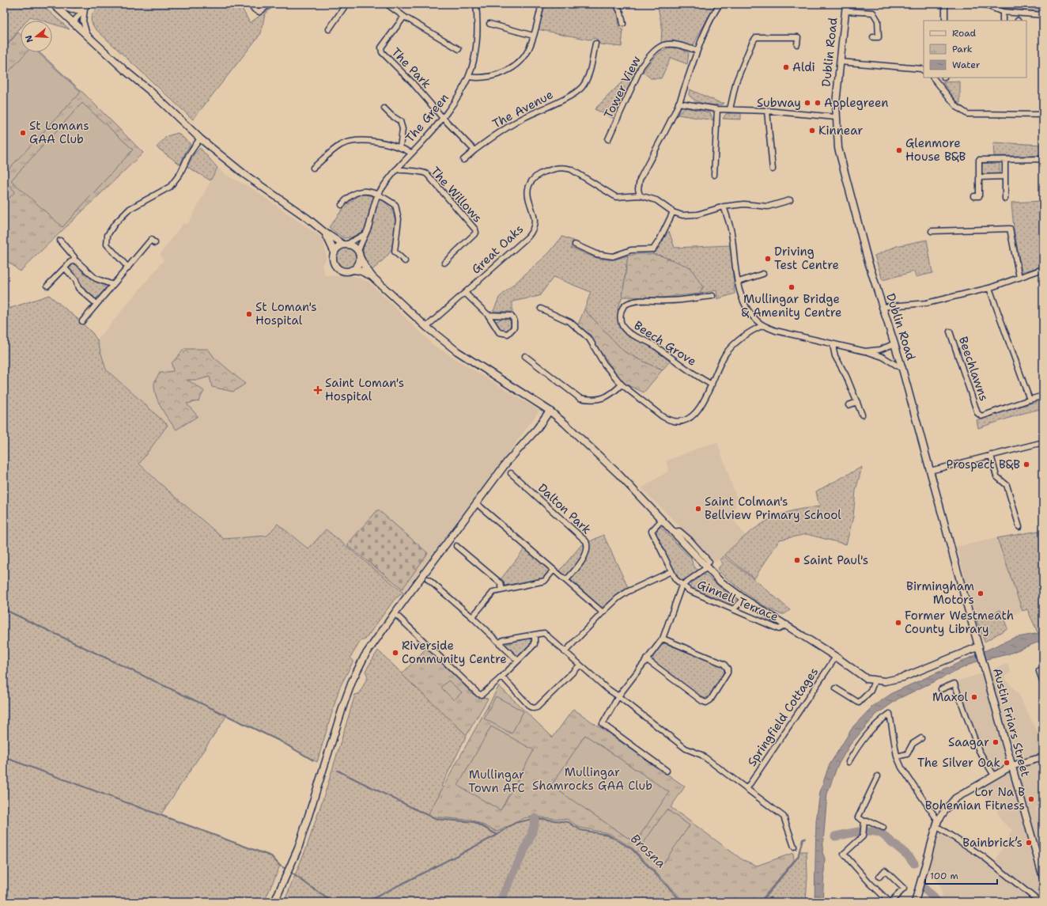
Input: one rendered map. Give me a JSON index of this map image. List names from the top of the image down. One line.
{"streets":{"street":["Dublin Road","The Park","Tower View","The Avenue","The Green","The Willows","Great Oaks","Beech Grove","Beechlawns","Dalton Park","Ginnell Terrace","Springfield Cottages","Austin Friars Street"]},"crossings":[["Dublin Road","Austin Friars Street"],["The Park","The Green"],["The Green","The Willows"]],"water":["Brosna"],"parks":["Mullingar Shamrocks GAA Club","Mullingar Town AFC"],"places":{"other":["Aldi","Subway","Applegreen","Kinnear","St Lomans GAA Club","Glenmore House B&B","Driving Test Centre","Mullingar Bridge & Amenity Centre","St Loman's Hospital","Prospect B&B","Saint Colman's Bellview Primary School","Saint Paul's","Birmingham Motors","Former Westmeath County Library","Riverside Community Centre","Maxol","Saagar","The Silver Oak","Lor Na B Bohemian Fitness","Bainbrick’s"],"health":["Saint Loman's Hospital"]},"legend":["Road","Park","Water"],"scale_bar":"100 m","north":"left"}
